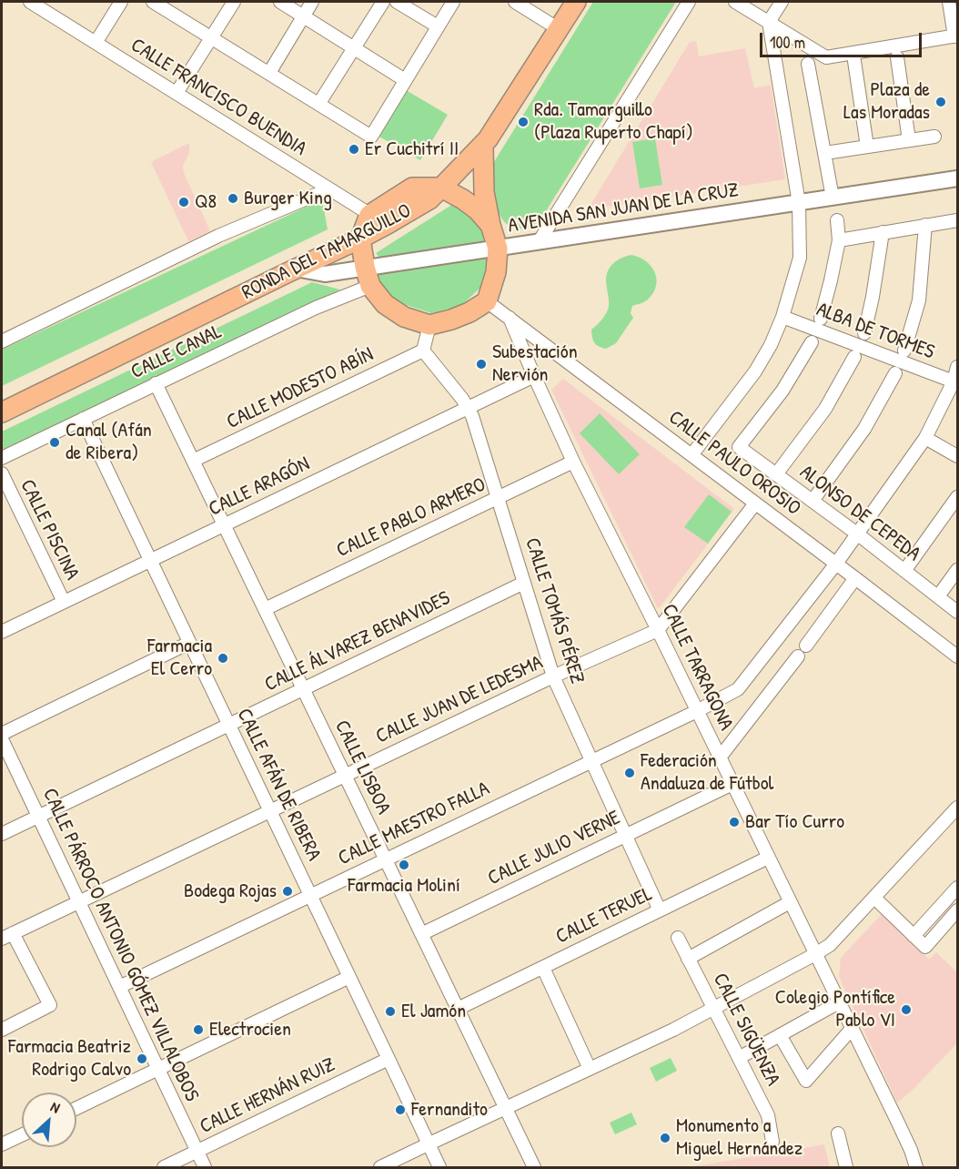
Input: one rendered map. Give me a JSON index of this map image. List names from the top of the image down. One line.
{"streets":{"main road":["RONDA DEL TAMARGUILLO"],"street":["CALLE FRANCISCO BUENDIA","AVENIDA SAN JUAN DE LA CRUZ","ALBA DE TORMES","CALLE CANAL","CALLE MODESTO ABÍN","CALLE PAULO OROSIO","CALLE ARAGÓN","ALONSO DE CEPEDA","CALLE PABLO ARMERO","CALLE PISCINA","CALLE TOMÁS PÉREZ","CALLE ÁLVAREZ BENAVIDES","CALLE TARRAGONA","CALLE JUAN DE LEDESMA","CALLE LISBOA","CALLE AFÁN DE RIBERA","CALLE MAESTRO FALLA","CALLE JULIO VERNE","CALLE TERUEL","CALLE PÁRROCO ANTONIO GÓMEZ VILLALOBOS","CALLE SIGÜENZA","CALLE HERNÁN RUIZ"]},"crossings":[["CALLE FRANCISCO BUENDIA","RONDA DEL TAMARGUILLO"],["AVENIDA SAN JUAN DE LA CRUZ","RONDA DEL TAMARGUILLO"],["ALBA DE TORMES","CALLE MAESTRO FALLA"],["CALLE CANAL","CALLE LISBOA"],["CALLE CANAL","CALLE AFÁN DE RIBERA"],["CALLE MODESTO ABÍN","CALLE TOMÁS PÉREZ"],["CALLE MODESTO ABÍN","CALLE LISBOA"],["CALLE PAULO OROSIO","CALLE TARRAGONA"],["CALLE PAULO OROSIO","CALLE MAESTRO FALLA"],["CALLE ARAGÓN","CALLE PISCINA"],["CALLE ARAGÓN","CALLE TOMÁS PÉREZ"],["CALLE ARAGÓN","CALLE TARRAGONA"],["CALLE ARAGÓN","CALLE LISBOA"],["CALLE ARAGÓN","CALLE AFÁN DE RIBERA"],["ALONSO DE CEPEDA","CALLE MAESTRO FALLA"],["CALLE PABLO ARMERO","CALLE TOMÁS PÉREZ"],["CALLE PABLO ARMERO","CALLE TARRAGONA"],["CALLE PABLO ARMERO","CALLE LISBOA"],["CALLE TOMÁS PÉREZ","CALLE ÁLVAREZ BENAVIDES"],["CALLE TOMÁS PÉREZ","CALLE JUAN DE LEDESMA"],["CALLE TOMÁS PÉREZ","CALLE MAESTRO FALLA"],["CALLE TOMÁS PÉREZ","CALLE JULIO VERNE"],["CALLE TOMÁS PÉREZ","CALLE TERUEL"],["CALLE ÁLVAREZ BENAVIDES","CALLE LISBOA"],["CALLE ÁLVAREZ BENAVIDES","CALLE AFÁN DE RIBERA"],["CALLE ÁLVAREZ BENAVIDES","CALLE PÁRROCO ANTONIO GÓMEZ VILLALOBOS"],["CALLE TARRAGONA","CALLE JUAN DE LEDESMA"],["CALLE TARRAGONA","CALLE MAESTRO FALLA"],["CALLE TARRAGONA","CALLE JULIO VERNE"],["CALLE TARRAGONA","CALLE TERUEL"],["CALLE JUAN DE LEDESMA","CALLE LISBOA"],["CALLE JUAN DE LEDESMA","CALLE AFÁN DE RIBERA"],["CALLE JUAN DE LEDESMA","CALLE PÁRROCO ANTONIO GÓMEZ VILLALOBOS"],["CALLE LISBOA","CALLE MAESTRO FALLA"],["CALLE LISBOA","CALLE JULIO VERNE"],["CALLE LISBOA","CALLE TERUEL"],["CALLE AFÁN DE RIBERA","CALLE MAESTRO FALLA"],["CALLE AFÁN DE RIBERA","CALLE HERNÁN RUIZ"],["CALLE MAESTRO FALLA","CALLE PÁRROCO ANTONIO GÓMEZ VILLALOBOS"],["CALLE PÁRROCO ANTONIO GÓMEZ VILLALOBOS","CALLE HERNÁN RUIZ"]],"places":["Plaza de Las Moradas","Rda. Tamarguillo (Plaza Ruperto Chapí)","Er Cuchitrí II","Burger King","Q8","Subestación Nervión","Canal (Afán de Ribera)","Farmacia El Cerro","Federación Andaluza de Fútbol","Bar Tío Curro","Farmacia Moliní","Bodega Rojas","Colegio Pontífice Pablo VI","El Jamón","Electrocien","Farmacia Beatriz Rodrigo Calvo","Fernandito","Monumento a Miguel Hernández"],"scale_bar":"100 m","north":"top right"}
